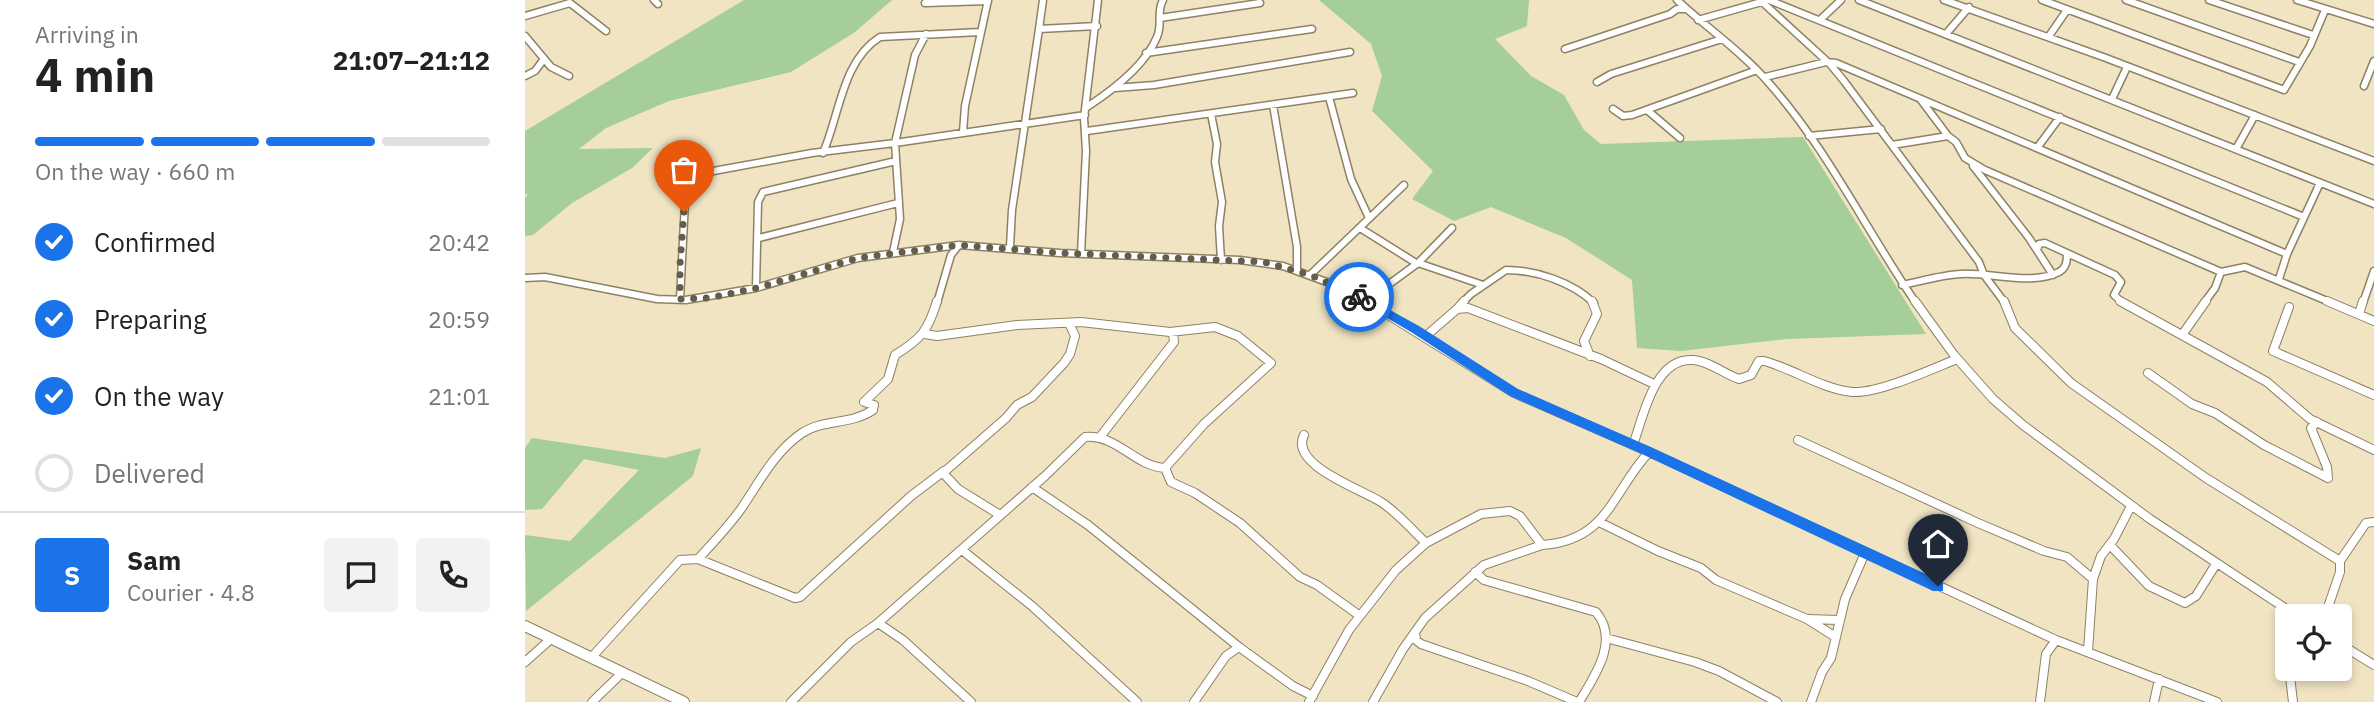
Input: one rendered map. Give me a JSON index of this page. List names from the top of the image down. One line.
{"page":{"heading":["4 min","Arriving in","21:07–21:12"],"panel":["Sam","Courier · 4.8"],"bar":"On the way · 660 m","list":[["Confirmed","20:42"],["Preparing","20:59"],["On the way","21:01"],"Delivered"],"round":"S"}}
